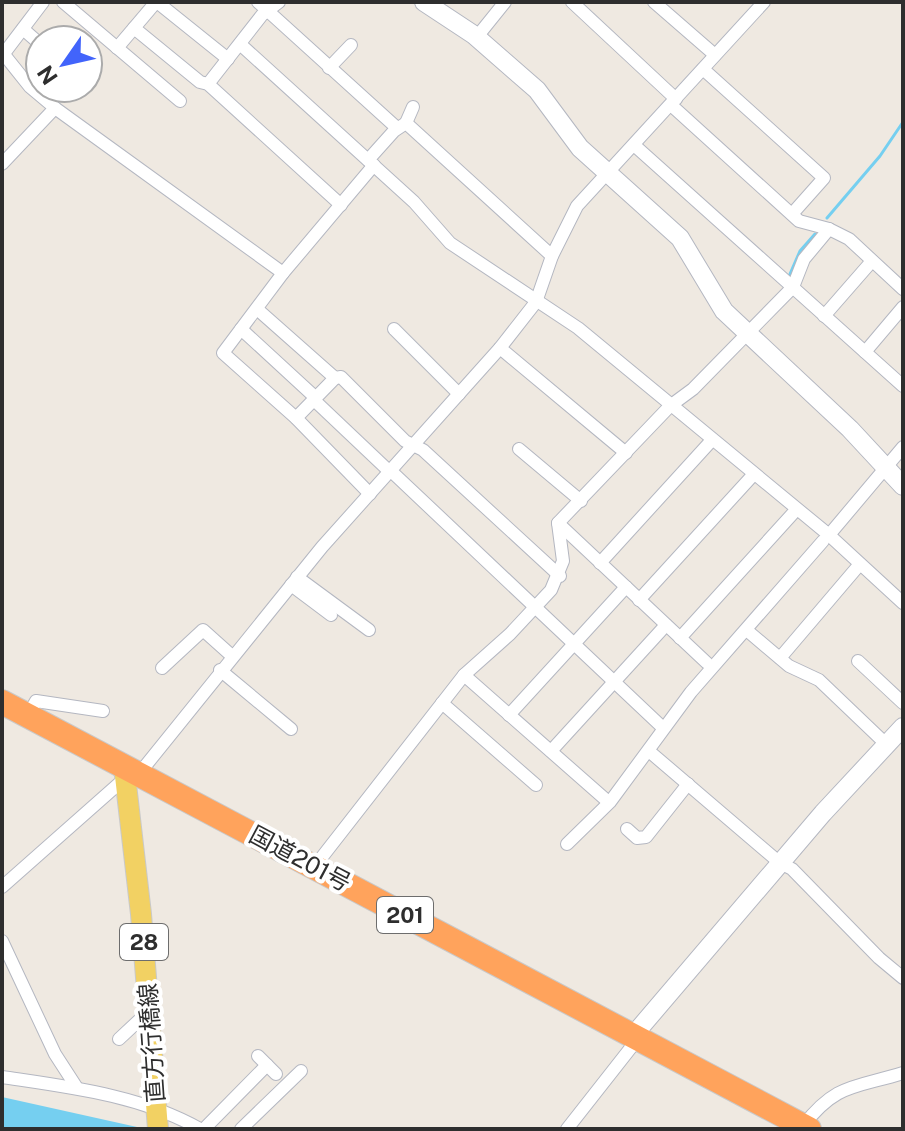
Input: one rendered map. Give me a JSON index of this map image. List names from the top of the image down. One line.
{"streets":{"highway":["国道201号","201"],"main road":["28","直方行橋線"]},"crossings":[["国道201号","直方行橋線"]],"north":"bottom left"}
